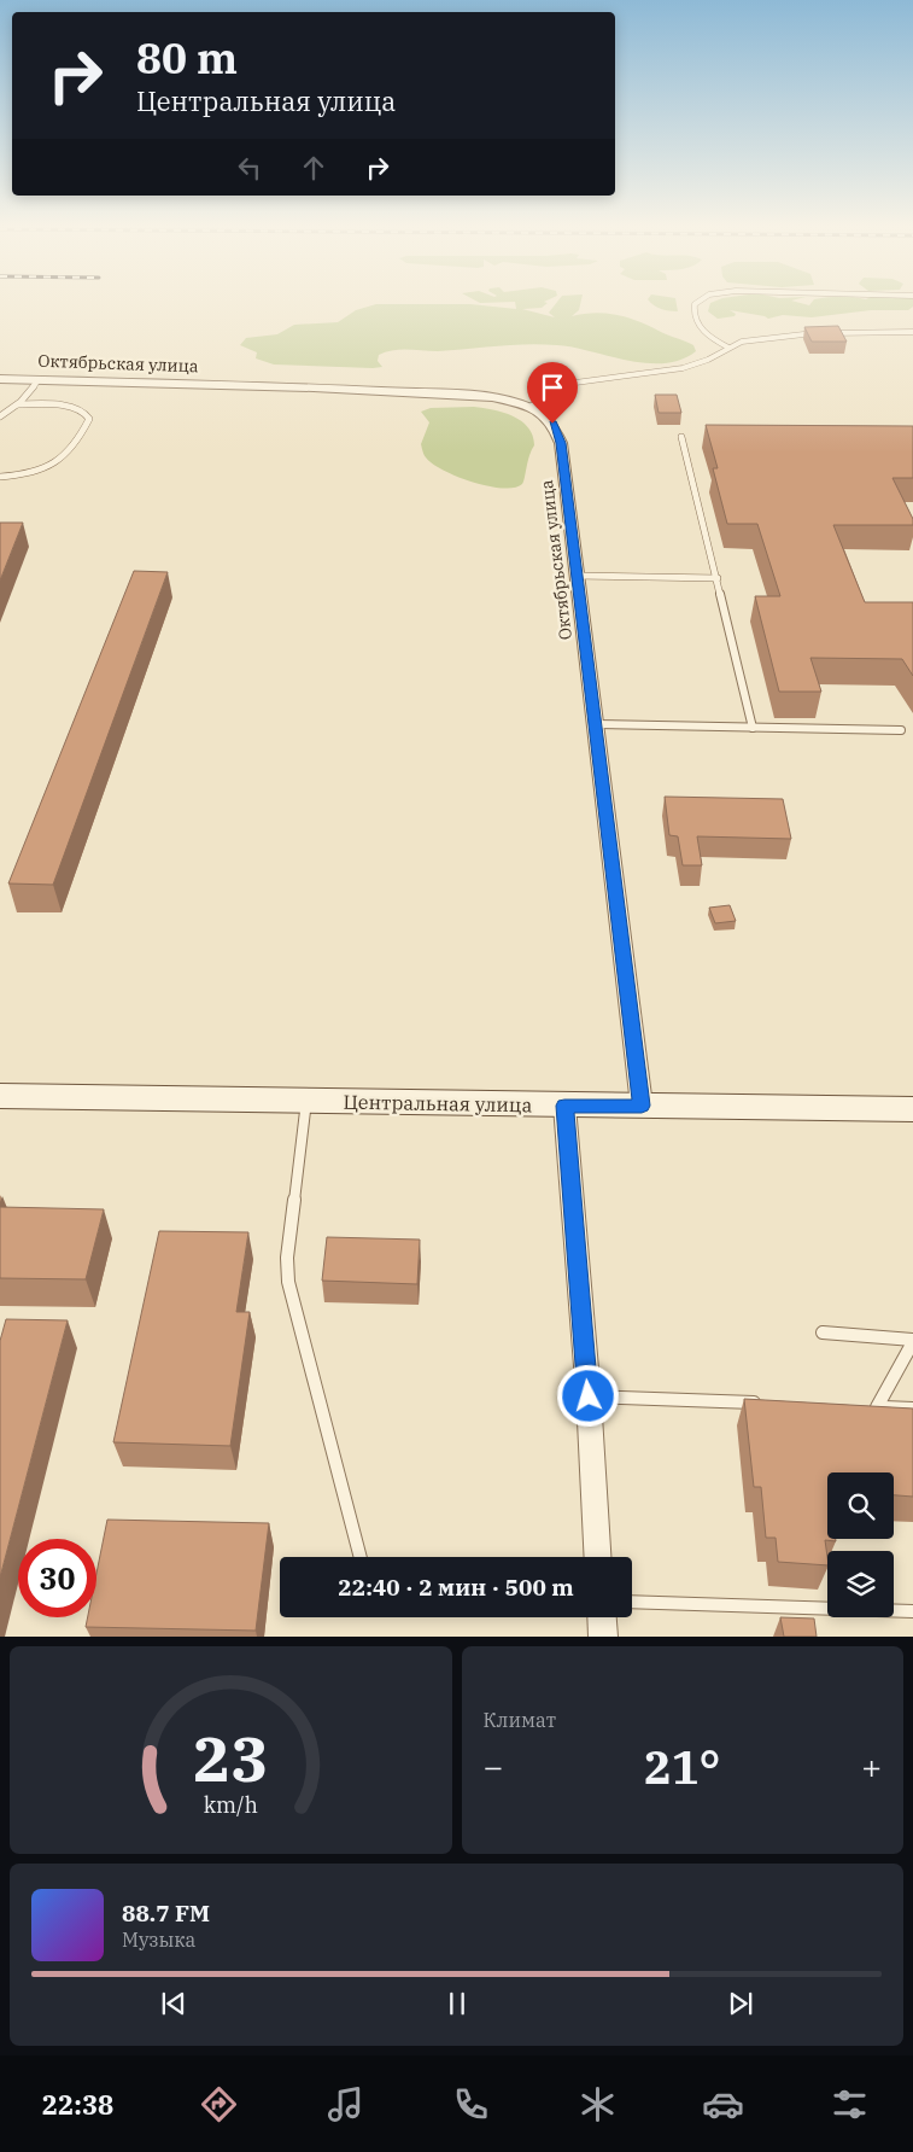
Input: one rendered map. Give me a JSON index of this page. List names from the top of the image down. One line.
{"streets":{"street":["Октябрьская улица","Центральная улица"]},"crossings":[["Октябрьская улица","Центральная улица"]],"page":{"turn":["80 m","Центральная улица"],"limit":"30","trip":"22:40 · 2 мин · 500 m","tile":"Климат","heat":["−","21°","+"],"song":["88.7 FM","Музыка"],"tabs":"22:38","gauge":["23","km/h"]}}
